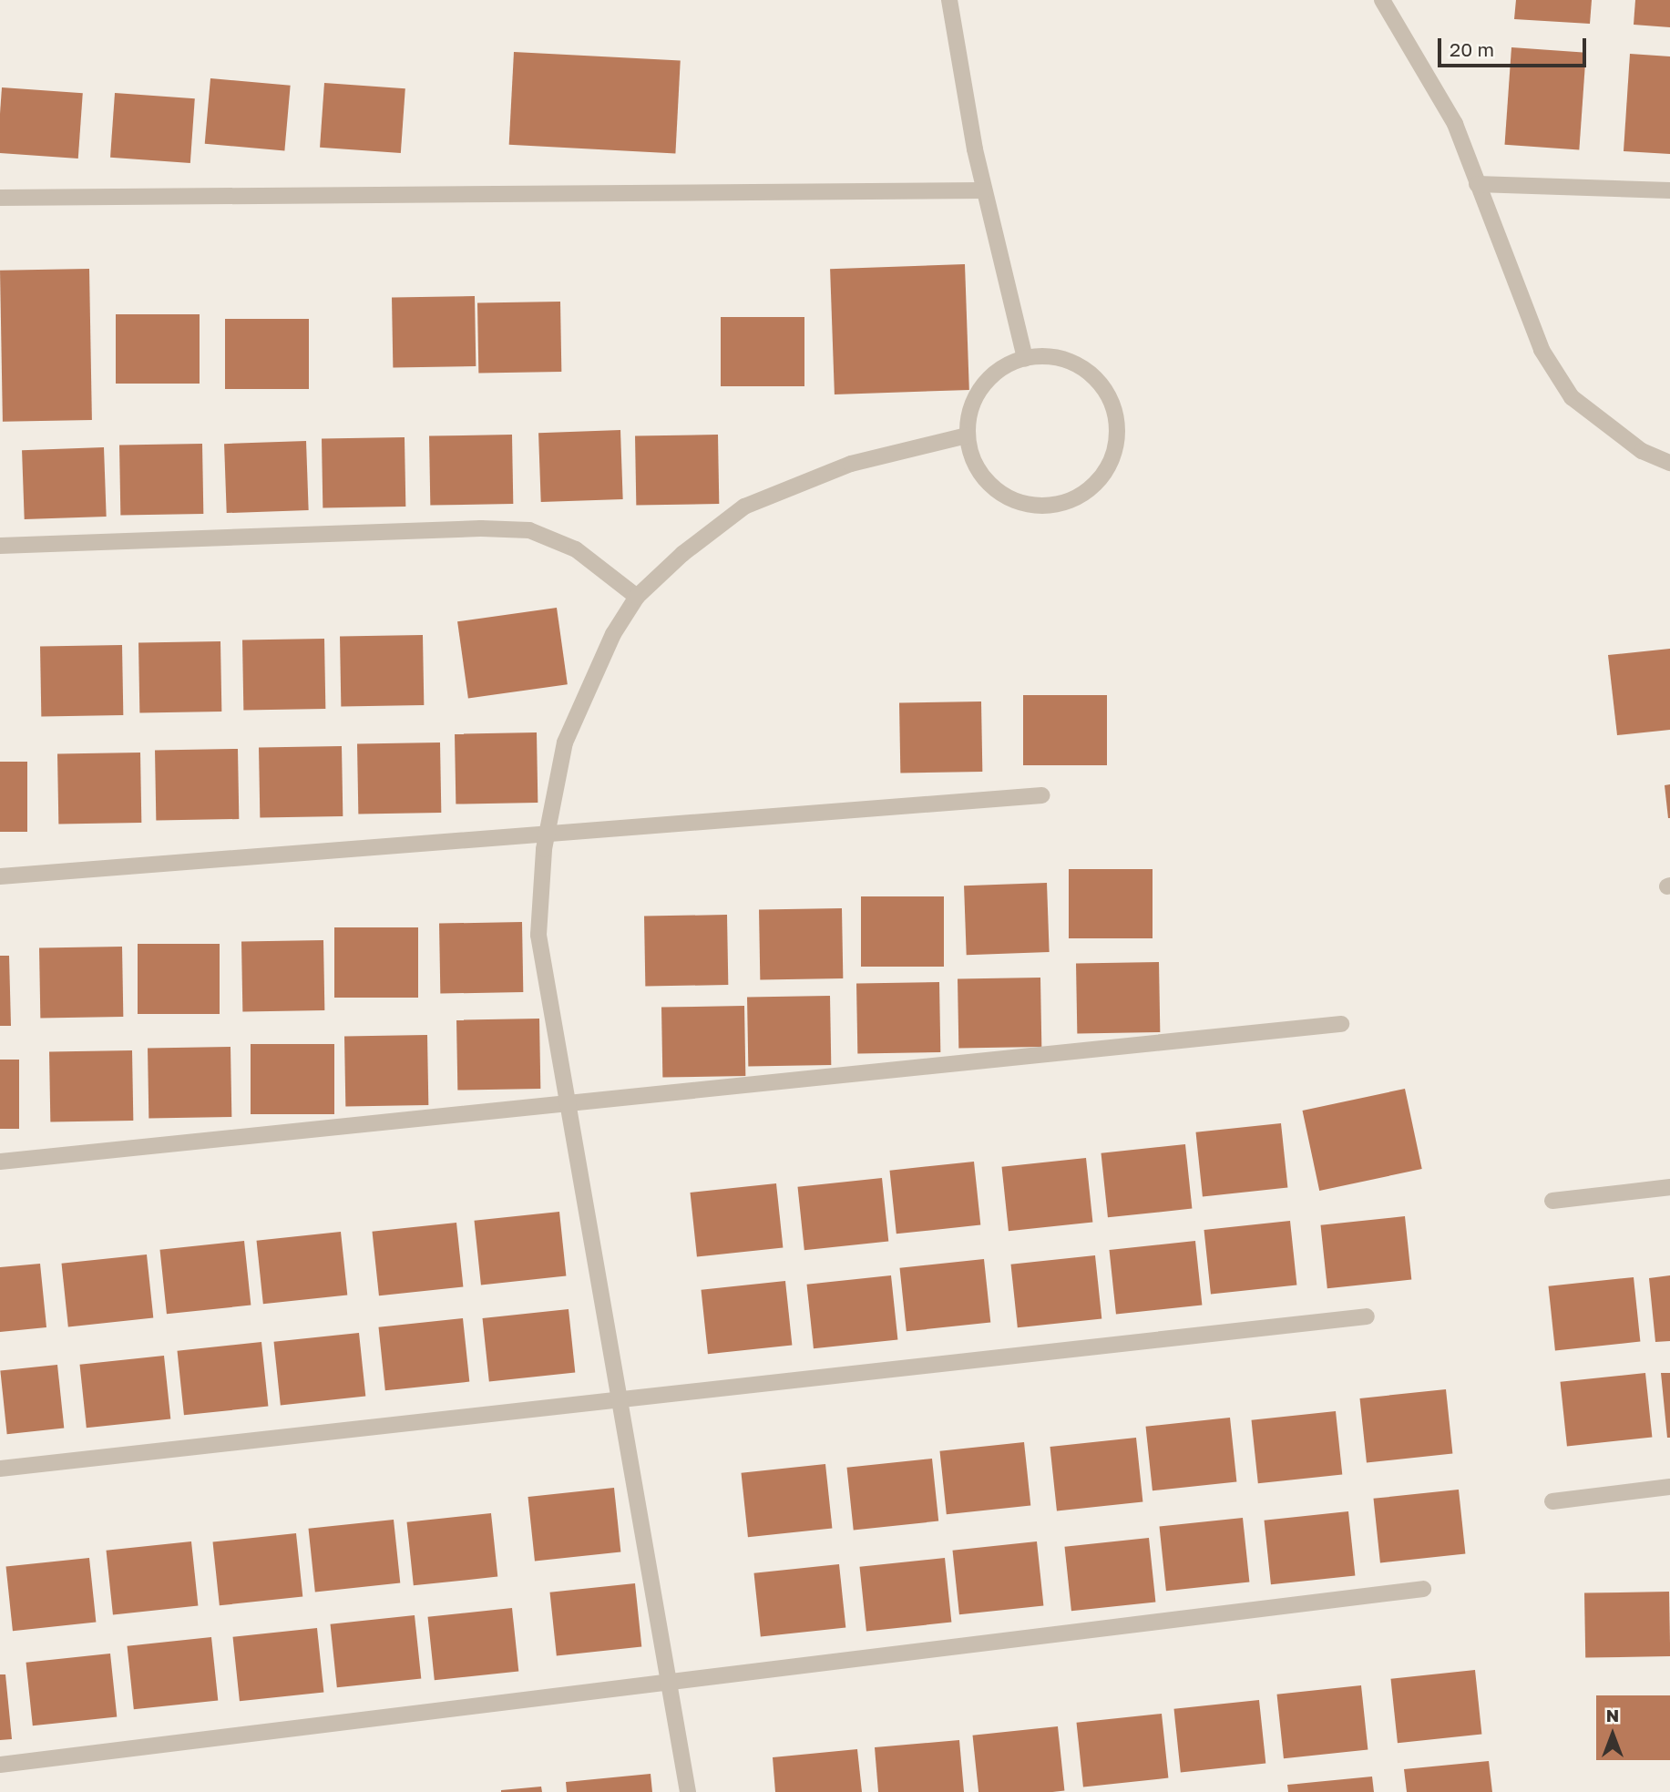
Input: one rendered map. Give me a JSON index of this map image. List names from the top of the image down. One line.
{"scale_bar":"20 m","north":"top"}
